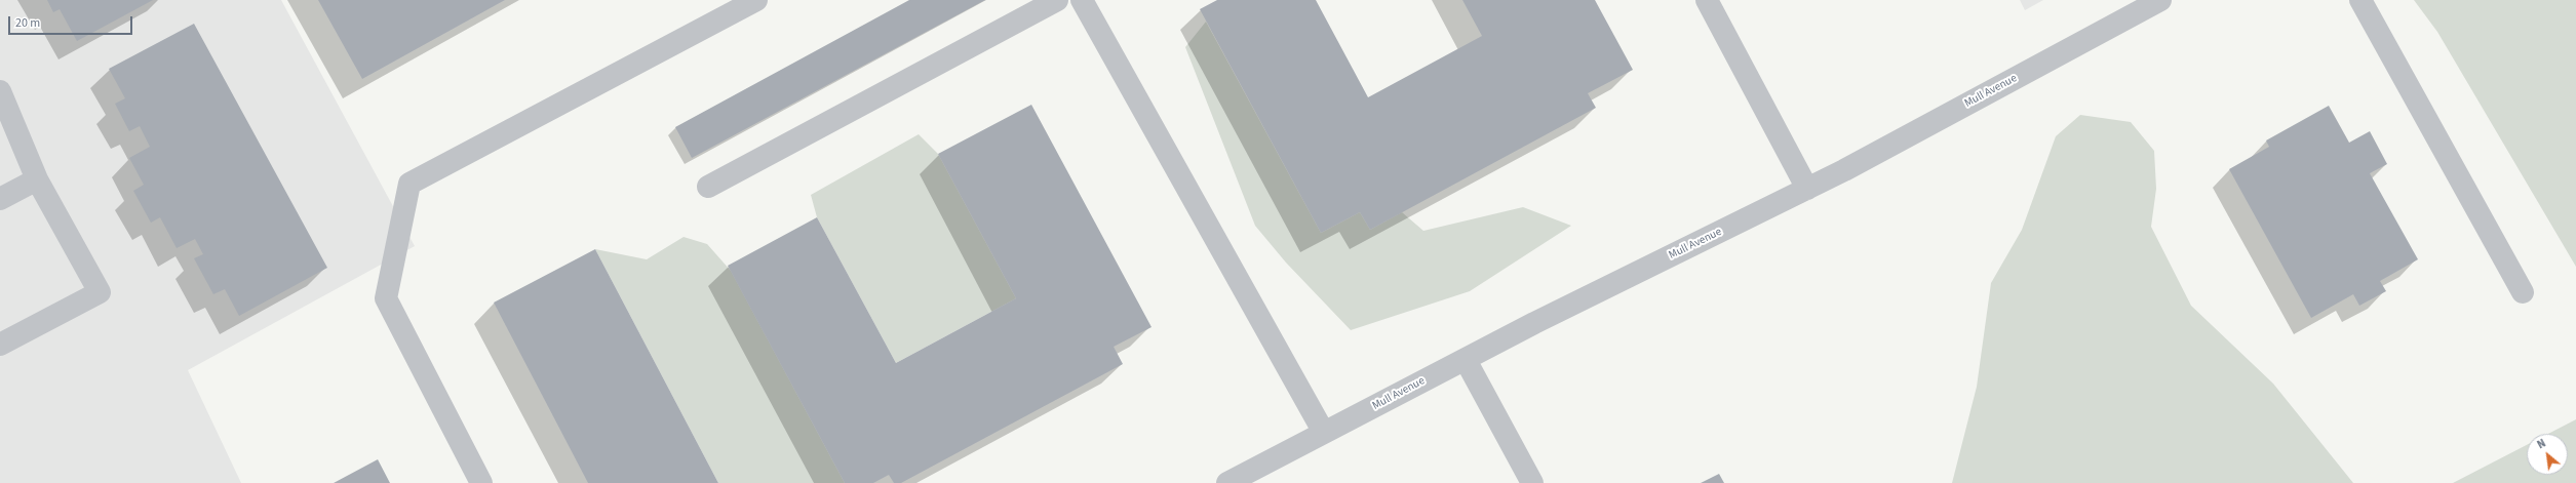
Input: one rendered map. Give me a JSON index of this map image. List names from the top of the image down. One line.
{"streets":{"street":["Mull Avenue"]},"scale_bar":"20 m","north":"top left"}
